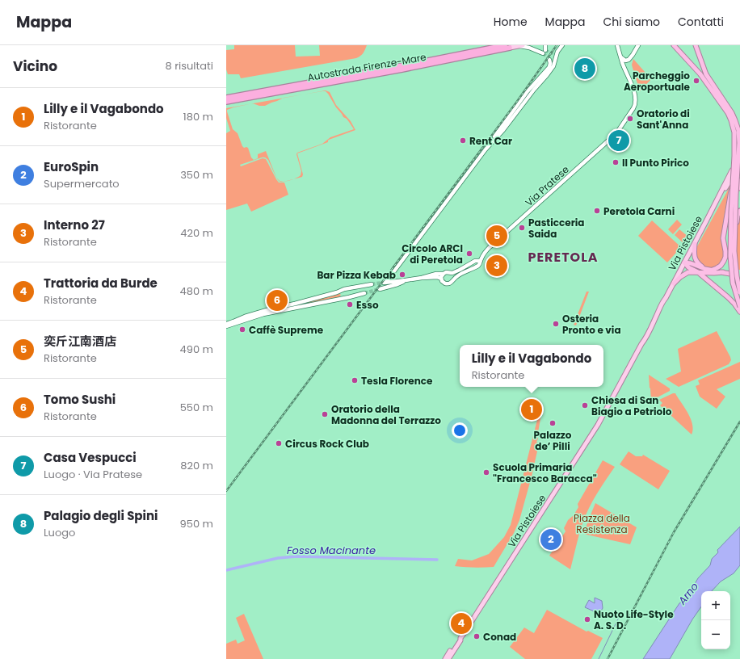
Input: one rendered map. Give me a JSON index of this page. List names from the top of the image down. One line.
{"streets":{"highway":["Autostrada Firenze-Mare"],"main road":["Via Pratese","Via Pistoiese"]},"districts":["PERETOLA"],"water":["Fosso Macinante","Arno"],"parks":["Piazza della Resistenza"],"places":["Parcheggio Aeroportuale","Oratorio di Sant'Anna","Rent Car","Il Punto Pirico","Peretola Carni","Pasticceria Saida","Circolo ARCI di Peretola","Bar Pizza Kebab","Esso","Osteria Pronto e via","Caffè Supreme","Tesla Florence","Chiesa di San Biagio a Petriolo","Oratorio della Madonna del Terrazzo","Palazzo de’ Pilli","Circus Rock Club","Scuola Primaria \"Francesco Baracca\"","Nuoto Life-Style A. S. D.","Conad"],"page":{"header":"Mappa","nav":["Home","Mappa","Chi siamo","Contatti"],"heading":["Vicino","8 risultati"],"pins":["8","7","5","3","6","1","2","4"],"list":[{"mark":"1","name":"Lilly e il Vagabondo","note":"Ristorante","value":"180 m"},{"mark":"2","name":"EuroSpin","note":"Supermercato","value":"350 m"},{"mark":"3","name":"Interno 27","note":"Ristorante","value":"420 m"},{"mark":"4","name":"Trattoria da Burde","note":"Ristorante","value":"480 m"},{"mark":"5","name":"奕斤江南酒店","note":"Ristorante","value":"490 m"},{"mark":"6","name":"Tomo Sushi","note":"Ristorante","value":"550 m"},{"mark":"7","name":"Casa Vespucci","note":"Luogo · Via Pratese","value":"820 m"},{"mark":"8","name":"Palagio degli Spini","note":"Luogo","value":"950 m"}],"popup":["Lilly e il Vagabondo","Ristorante"],"map_buttons":["+","−"]}}
